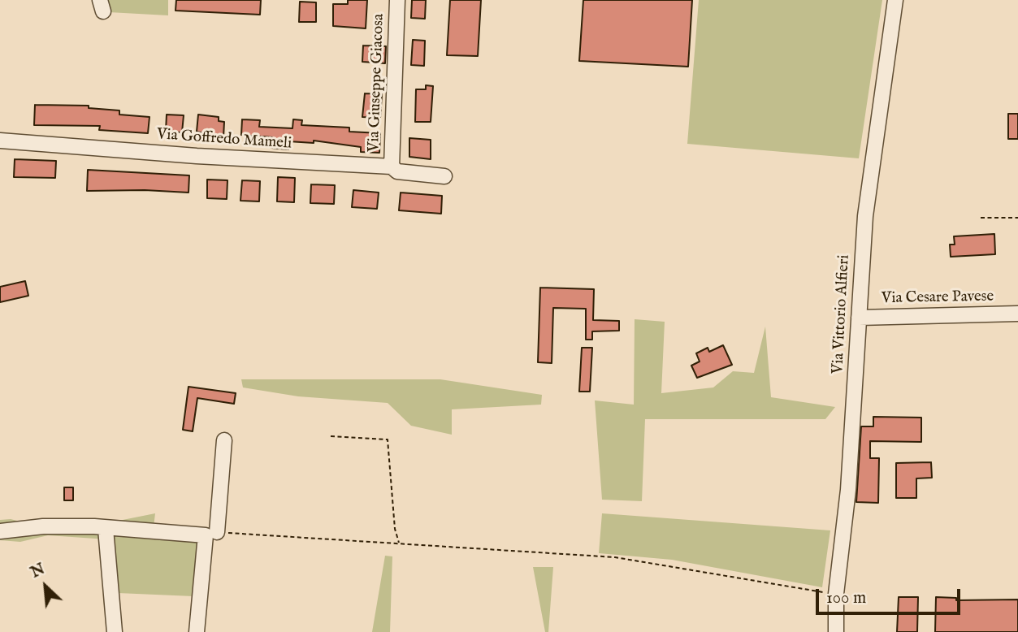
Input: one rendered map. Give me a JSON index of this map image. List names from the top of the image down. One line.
{"streets":{"street":["Via Giuseppe Giacosa","Via Goffredo Mameli","Via Cesare Pavese","Via Vittorio Alfieri"]},"crossings":[["Via Giuseppe Giacosa","Via Goffredo Mameli"],["Via Cesare Pavese","Via Vittorio Alfieri"]],"scale_bar":"100 m","north":"top left"}
